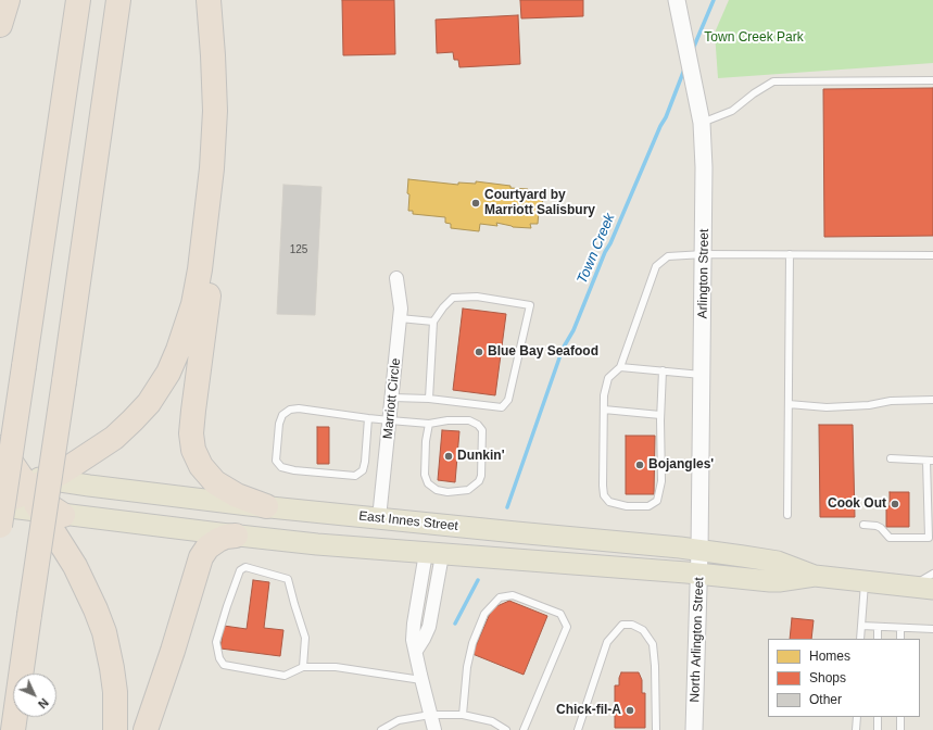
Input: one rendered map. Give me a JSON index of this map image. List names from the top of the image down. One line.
{"streets":{"main road":["East Innes Street"],"street":["Arlington Street","Marriott Circle","North Arlington Street"]},"crossings":[["Arlington Street","East Innes Street"],["Arlington Street","North Arlington Street"],["Marriott Circle","East Innes Street"],["East Innes Street","North Arlington Street"]],"water":["Town Creek"],"parks":["Town Creek Park"],"places":["Courtyard by Marriott Salisbury","Blue Bay Seafood","Dunkin'","Bojangles'","Cook Out","Chick-fil-A"],"house_numbers":["125"],"legend":["Homes","Shops","Other"],"north":"bottom right"}
